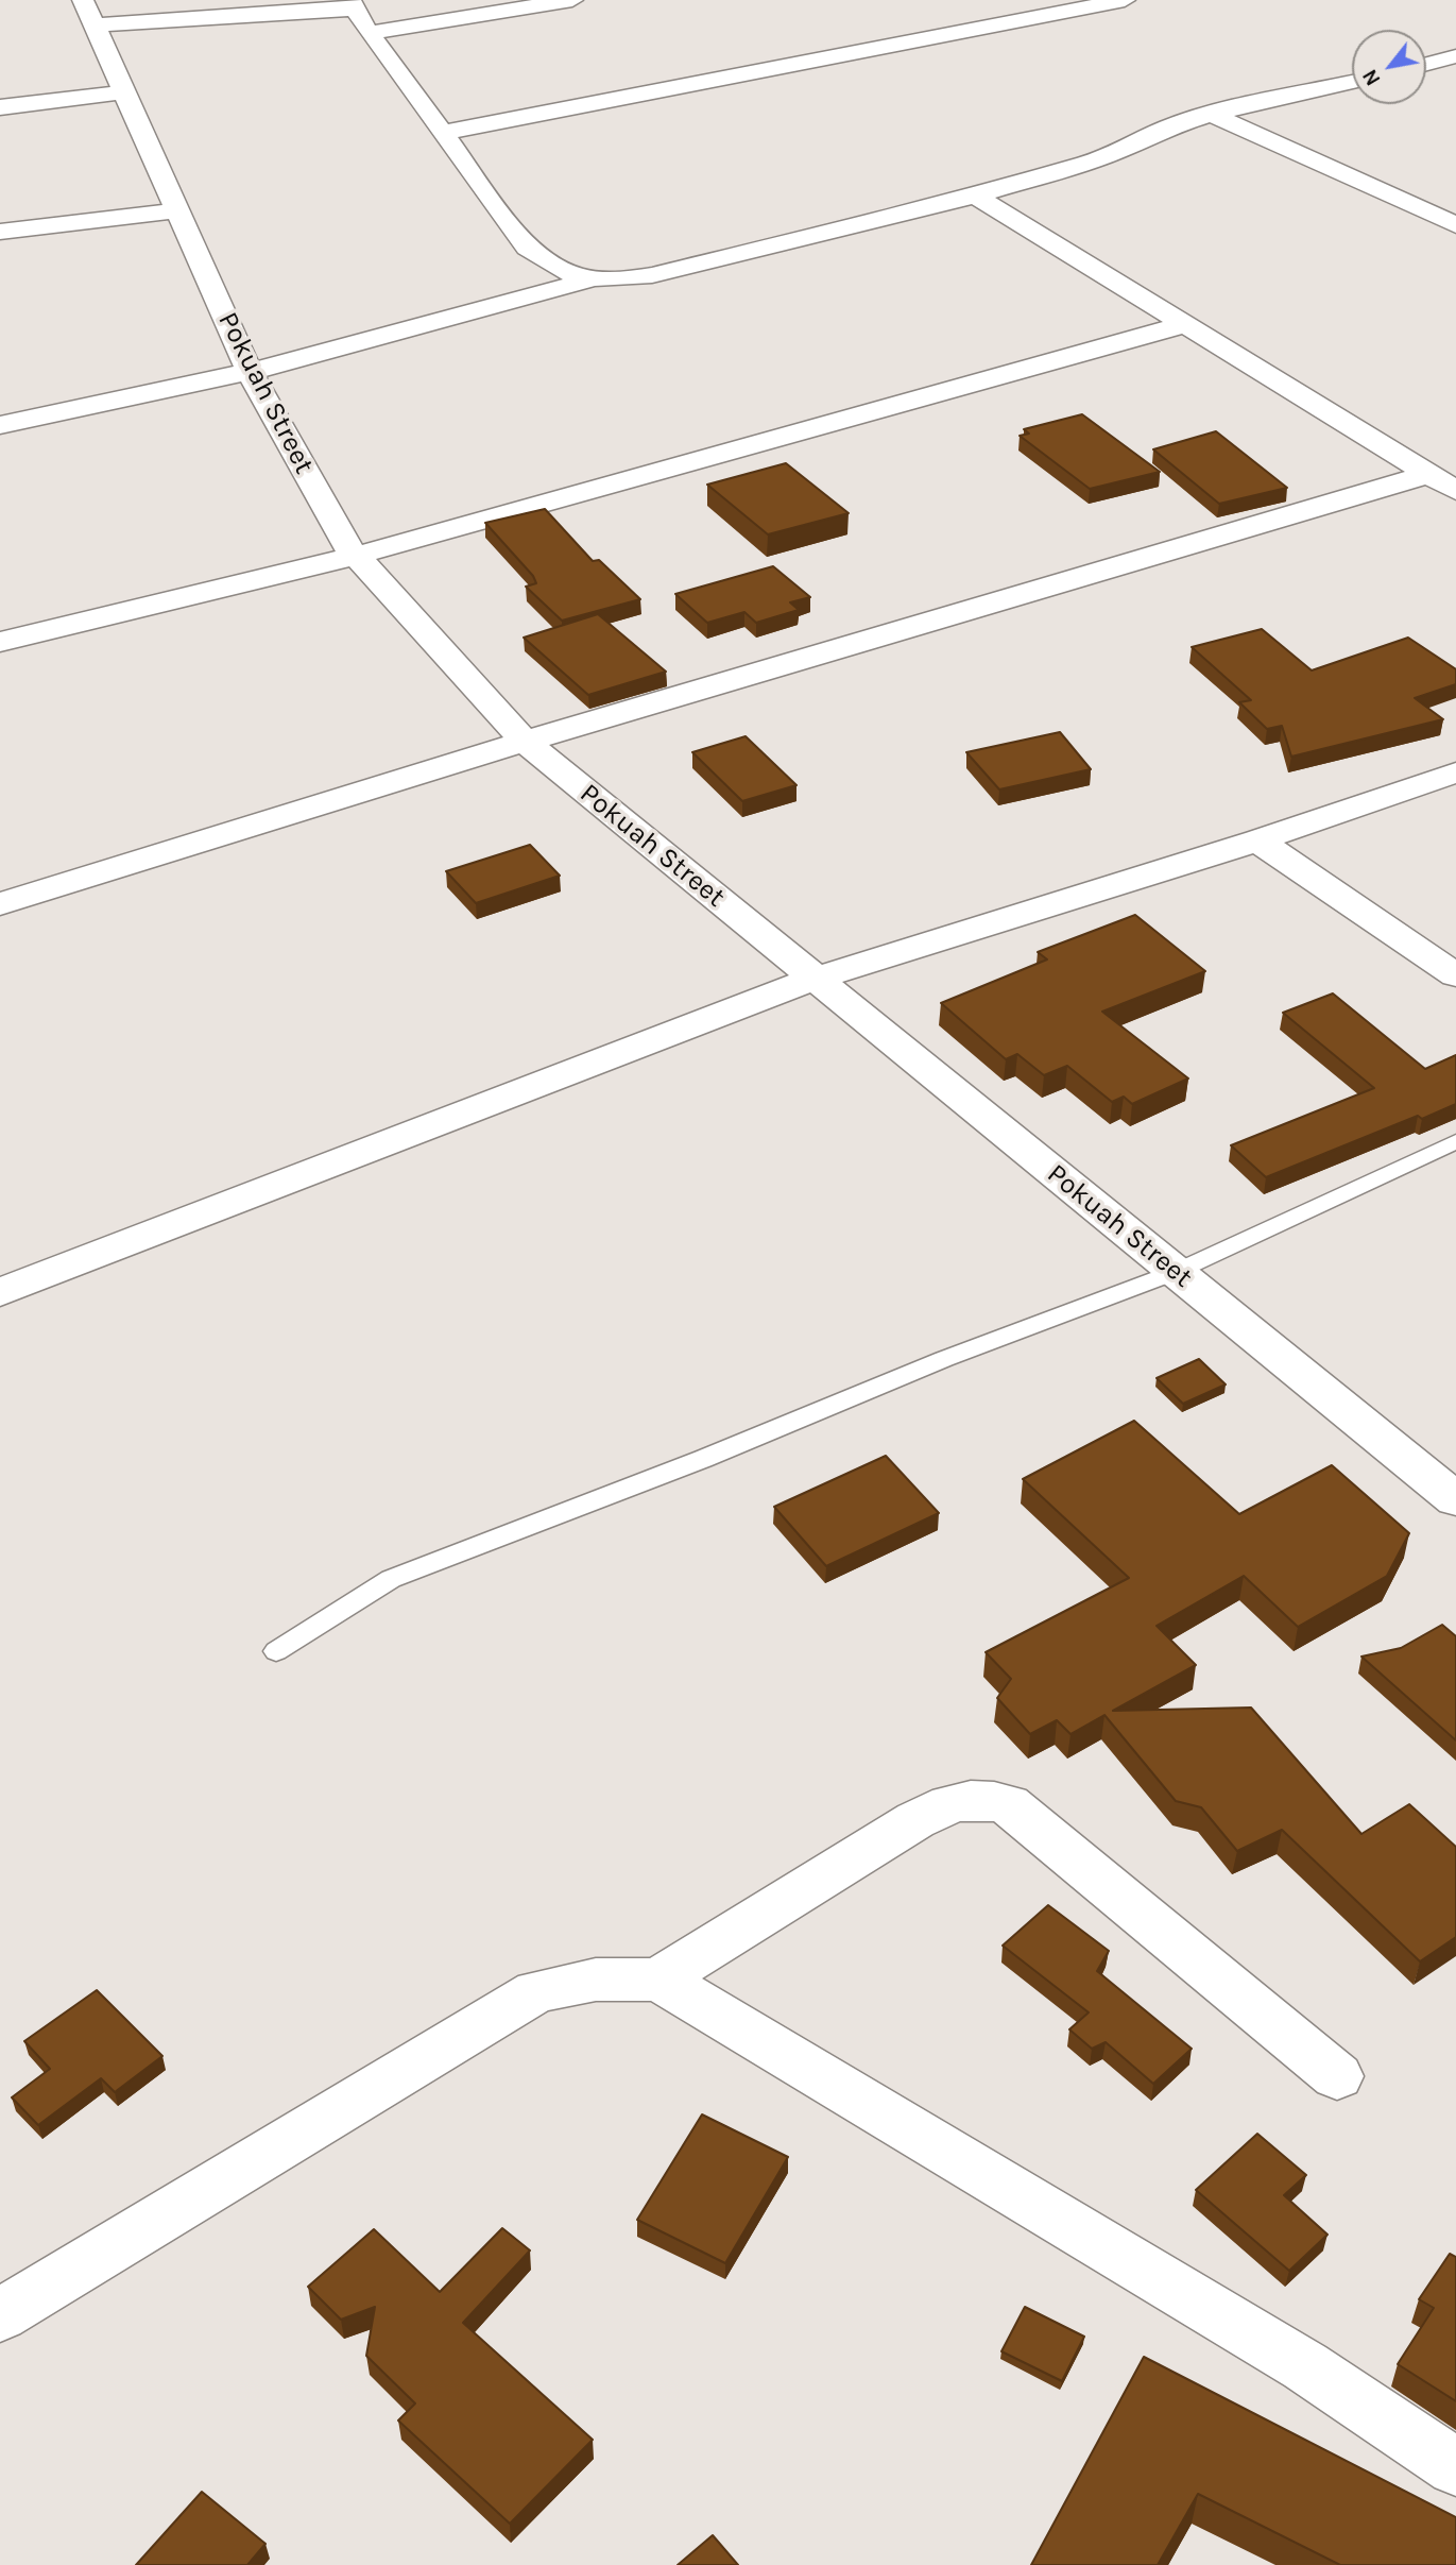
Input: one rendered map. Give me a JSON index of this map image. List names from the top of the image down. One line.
{"streets":{"street":["Pokuah Street"]},"north":"bottom left"}
